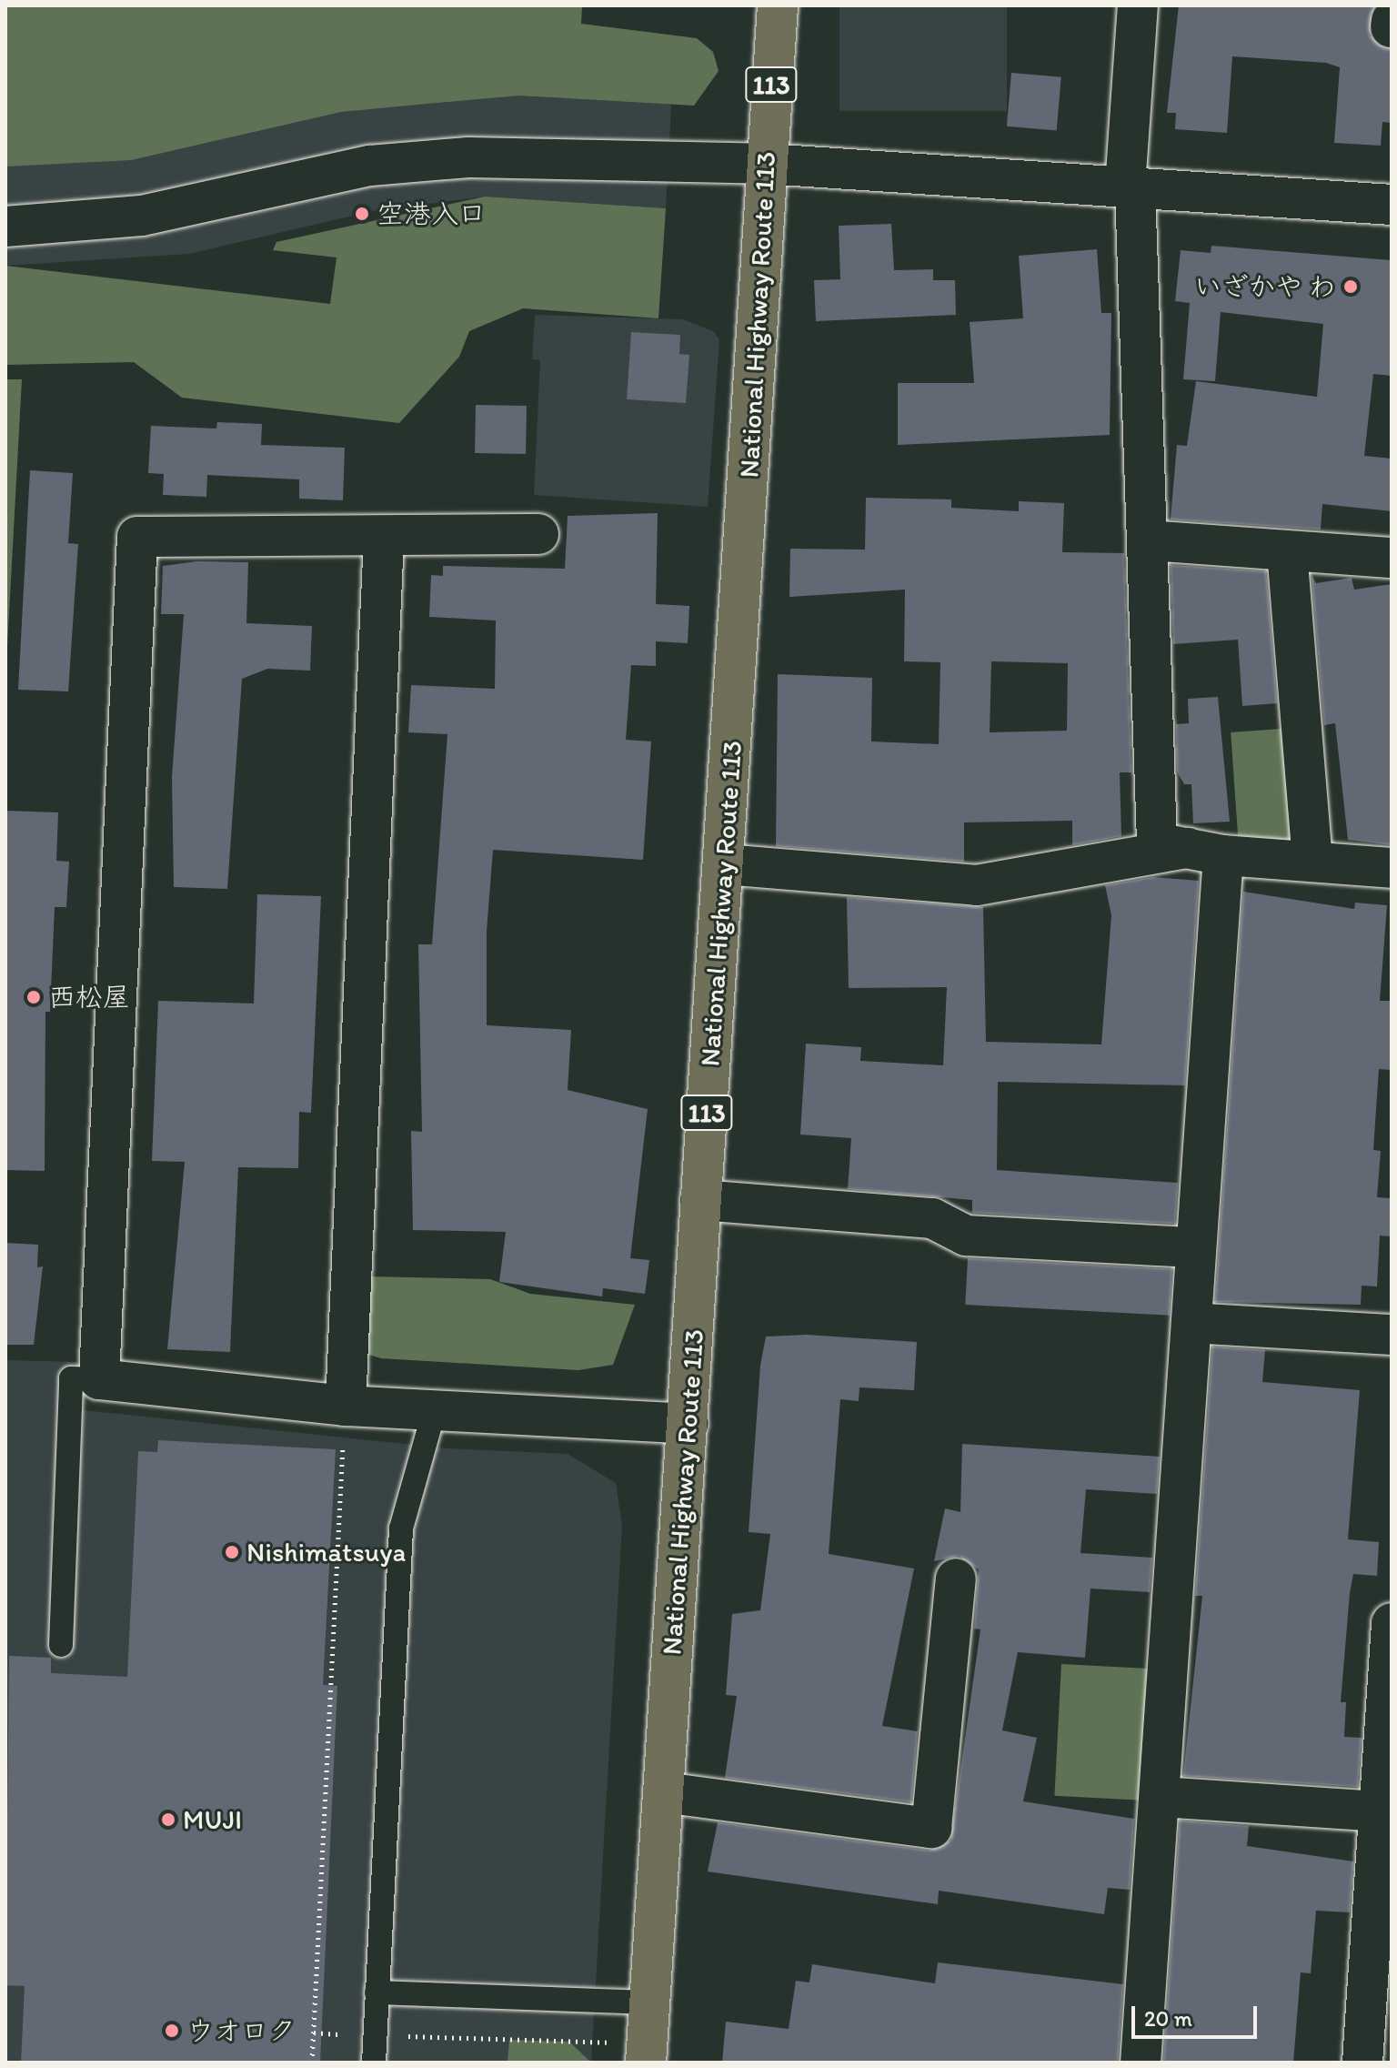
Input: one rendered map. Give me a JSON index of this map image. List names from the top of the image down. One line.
{"streets":{"highway":["113","National Highway Route 113"]},"places":["空港入口","いざかや わ","西松屋","Nishimatsuya","MUJI","ウオロク"],"scale_bar":"20 m"}
